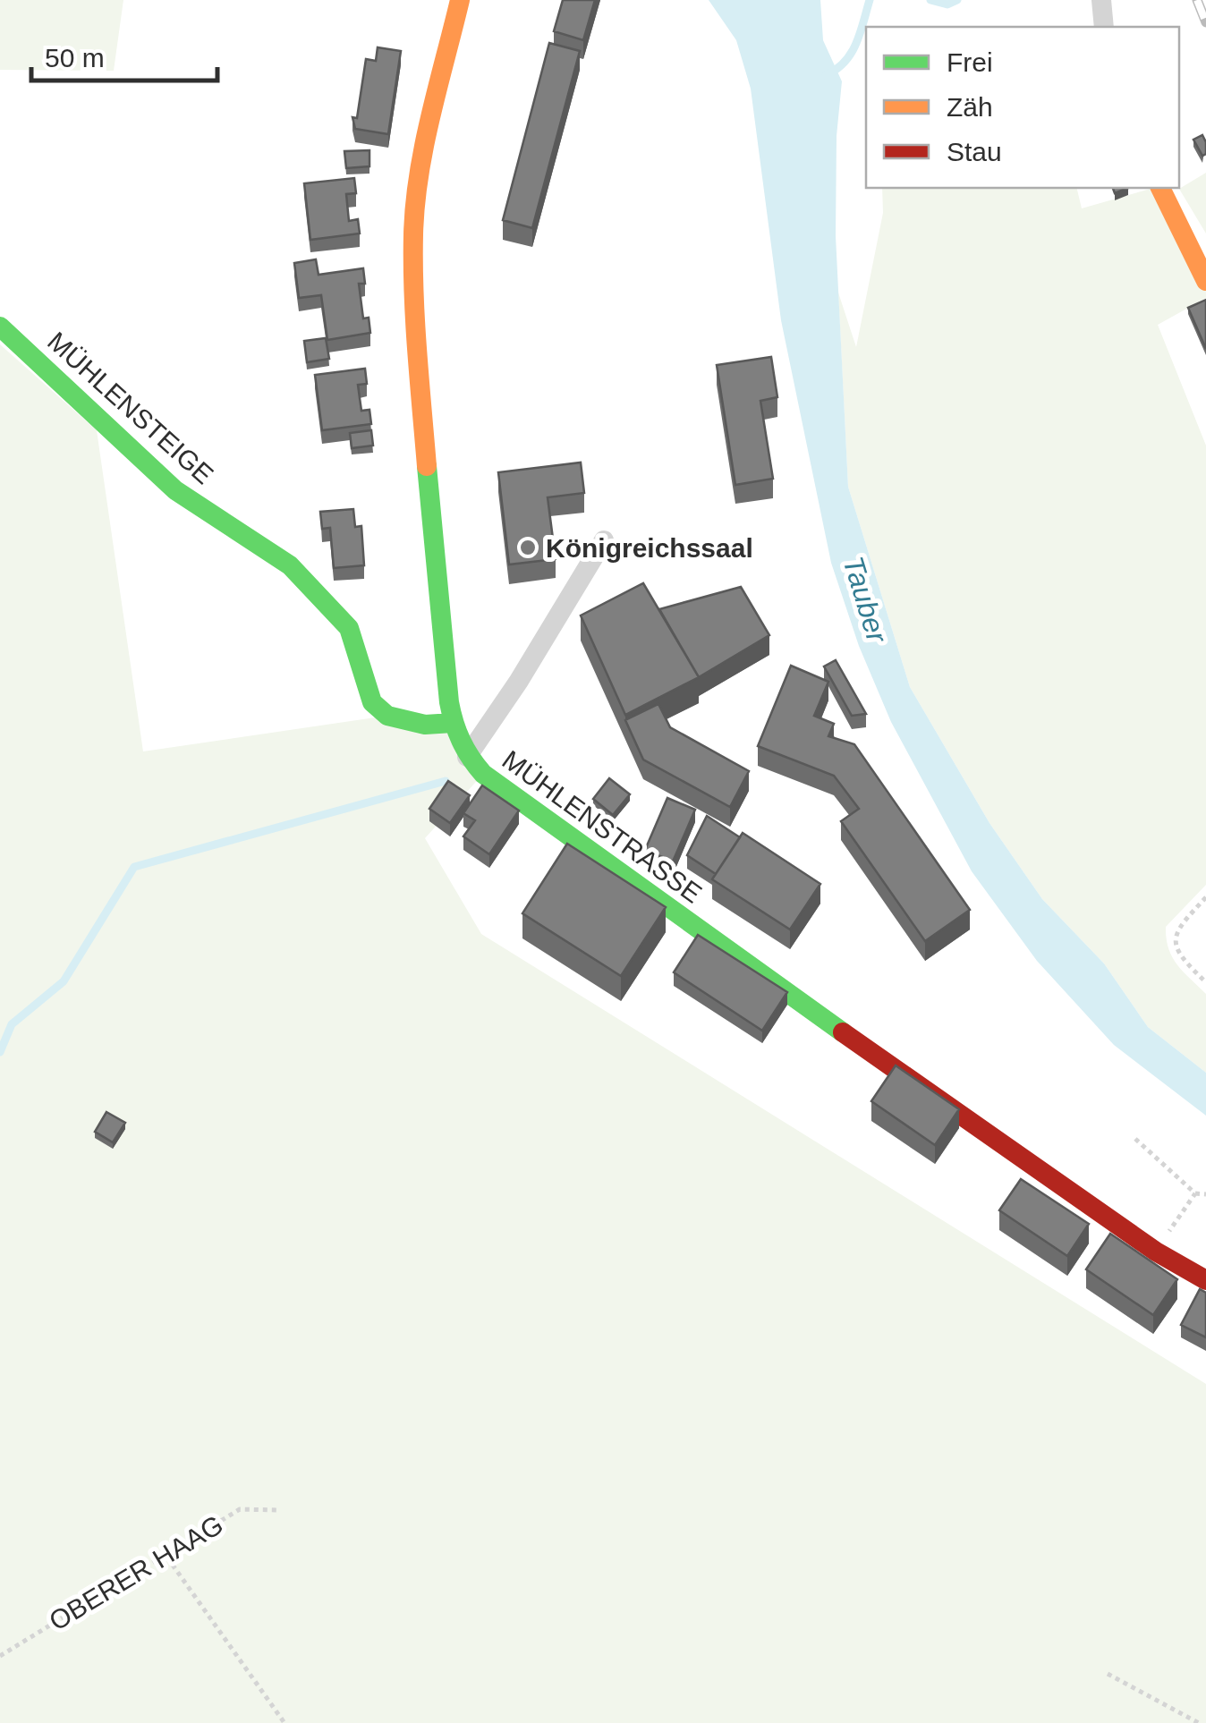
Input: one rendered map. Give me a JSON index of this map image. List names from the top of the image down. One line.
{"streets":{"main road":["MÜHLENSTEIGE","MÜHLENSTRASSE"],"path":["OBERER HAAG"]},"crossings":[["MÜHLENSTEIGE","MÜHLENSTRASSE"]],"water":["Tauber"],"places":["Königreichssaal"],"legend":["Frei","Zäh","Stau"],"scale_bar":"50 m"}
